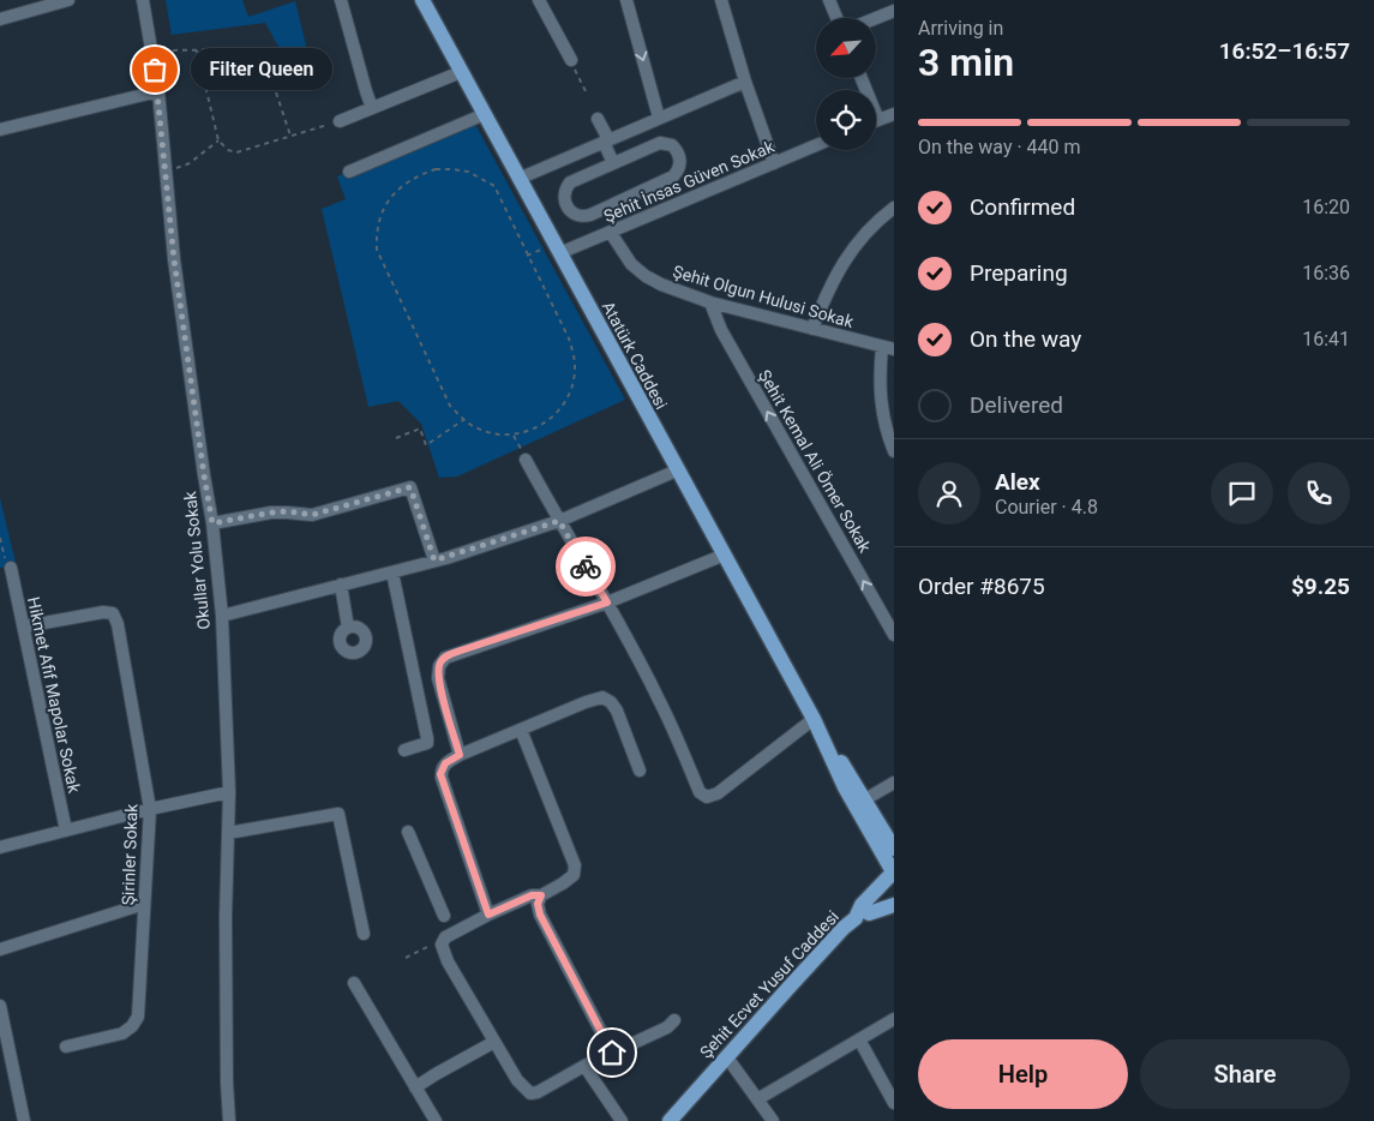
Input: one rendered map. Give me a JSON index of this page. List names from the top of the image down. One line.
{"streets":{"main road":["Atatürk Caddesi","Şehit Ecvet Yusuf Caddesi"],"street":["Şehit İnsas Güven Sokak","Şehit Olgun Hulusi Sokak","Şehit Kemal Ali Ömer Sokak","Okullar Yolu Sokak","Hikmet Afif Mapolar Sokak","Şirinler Sokak"]},"crossings":[["Şehit İnsas Güven Sokak","Şehit Olgun Hulusi Sokak"],["Şehit İnsas Güven Sokak","Atatürk Caddesi"],["Şehit Olgun Hulusi Sokak","Şehit Kemal Ali Ömer Sokak"],["Atatürk Caddesi","Şehit Ecvet Yusuf Caddesi"],["Hikmet Afif Mapolar Sokak","Şirinler Sokak"]],"one_way":["Şehit Kemal Ali Ömer Sokak"],"places":["Filter Queen"],"north":"bottom left","page":{"heading":["3 min","Arriving in","16:52–16:57"],"panel":["Alex","Courier · 4.8","Order #8675","$9.25"],"bubble":"Filter Queen","bar":"On the way · 440 m","list":[["Confirmed","16:20"],["Preparing","16:36"],["On the way","16:41"],"Delivered"],"buttons":["Help","Share"]}}
